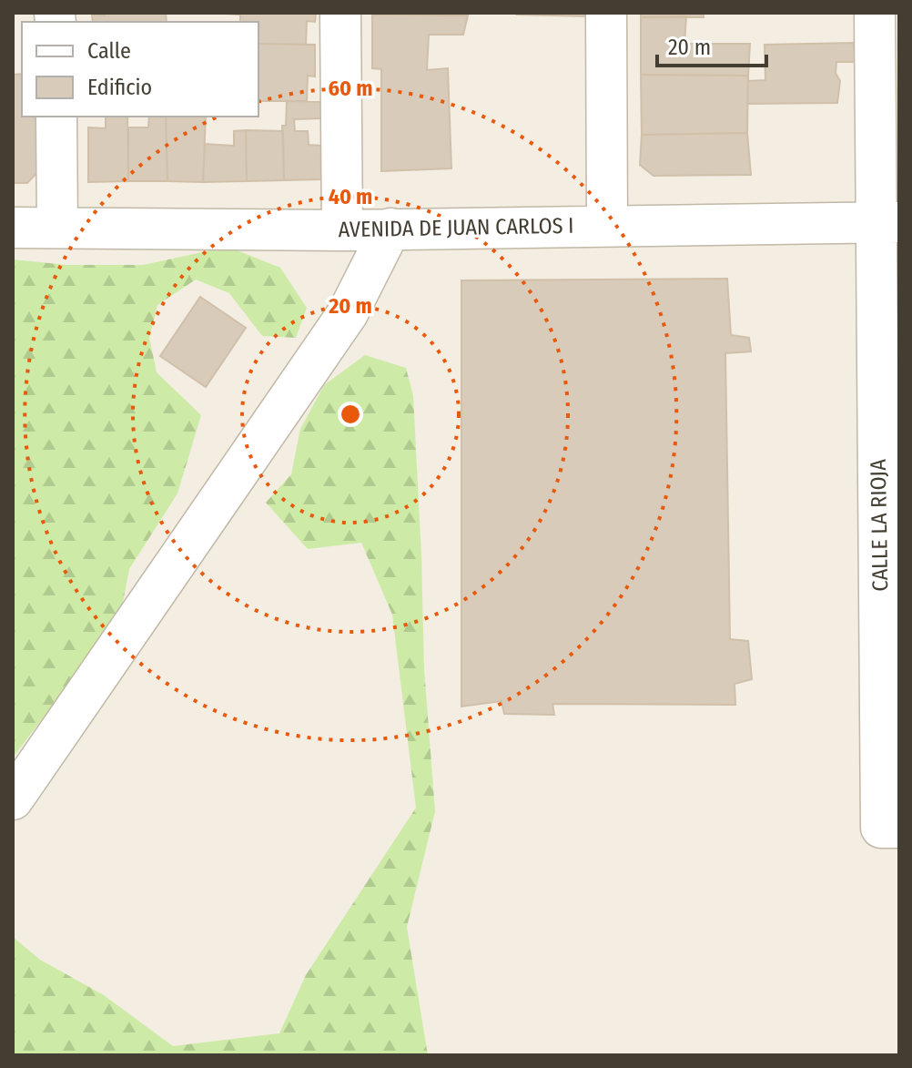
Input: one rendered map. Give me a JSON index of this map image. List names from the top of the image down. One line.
{"streets":{"street":["AVENIDA DE JUAN CARLOS I","CALLE LA RIOJA"]},"crossings":[["AVENIDA DE JUAN CARLOS I","CALLE LA RIOJA"]],"legend":["Calle","Edificio"],"scale_bar":"20 m","rings":["60 m","40 m","20 m"]}
